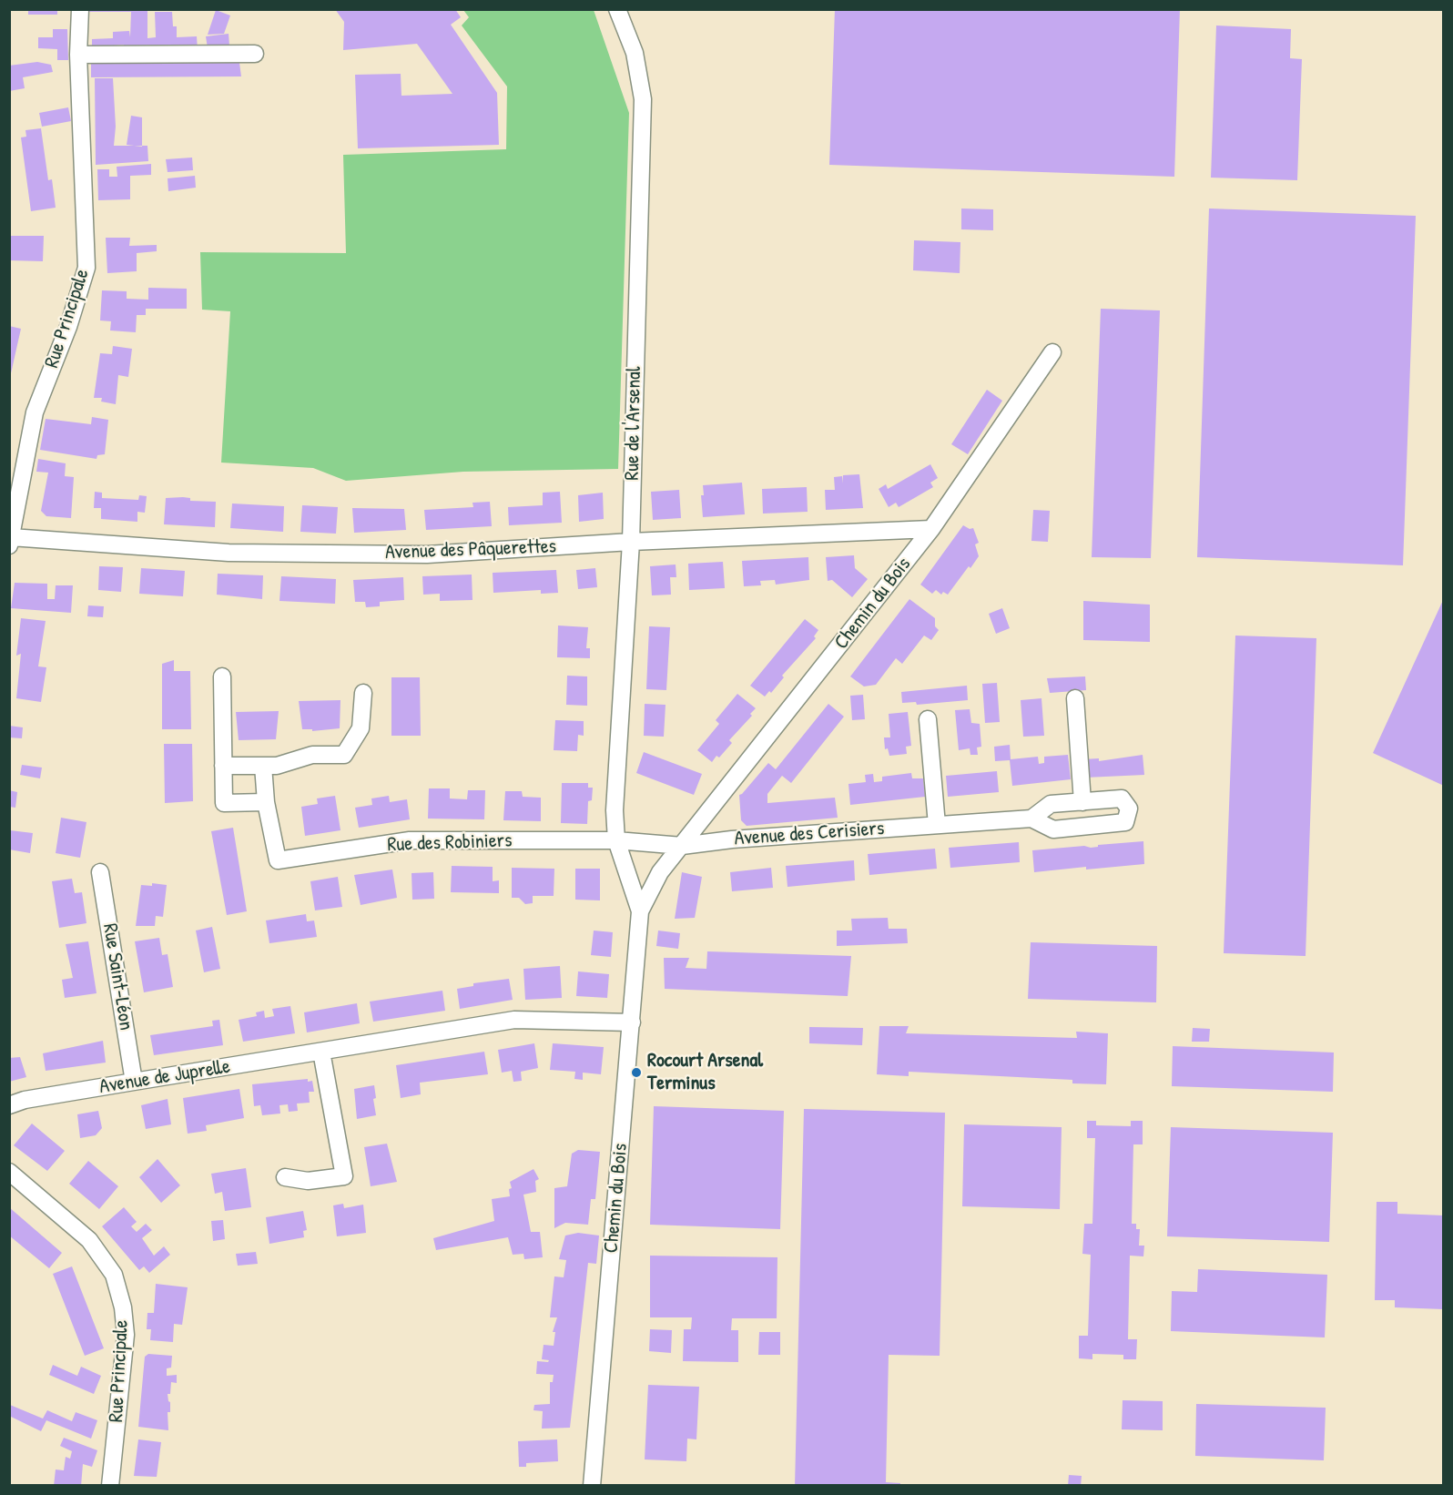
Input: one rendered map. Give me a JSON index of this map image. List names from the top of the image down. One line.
{"streets":{"street":["Rue Principale","Rue de l'Arsenal","Avenue des Pâquerettes","Chemin du Bois","Avenue des Cerisiers","Rue des Robiniers","Rue Saint-Léon","Avenue de Juprelle"]},"crossings":[["Rue Principale","Avenue des Pâquerettes"],["Rue de l'Arsenal","Avenue des Pâquerettes"],["Rue de l'Arsenal","Chemin du Bois"],["Rue de l'Arsenal","Rue des Robiniers"],["Avenue des Pâquerettes","Chemin du Bois"],["Chemin du Bois","Avenue des Cerisiers"],["Chemin du Bois","Rue des Robiniers"],["Chemin du Bois","Avenue de Juprelle"],["Rue Saint-Léon","Avenue de Juprelle"]],"places":["Rocourt Arsenal Terminus"]}
